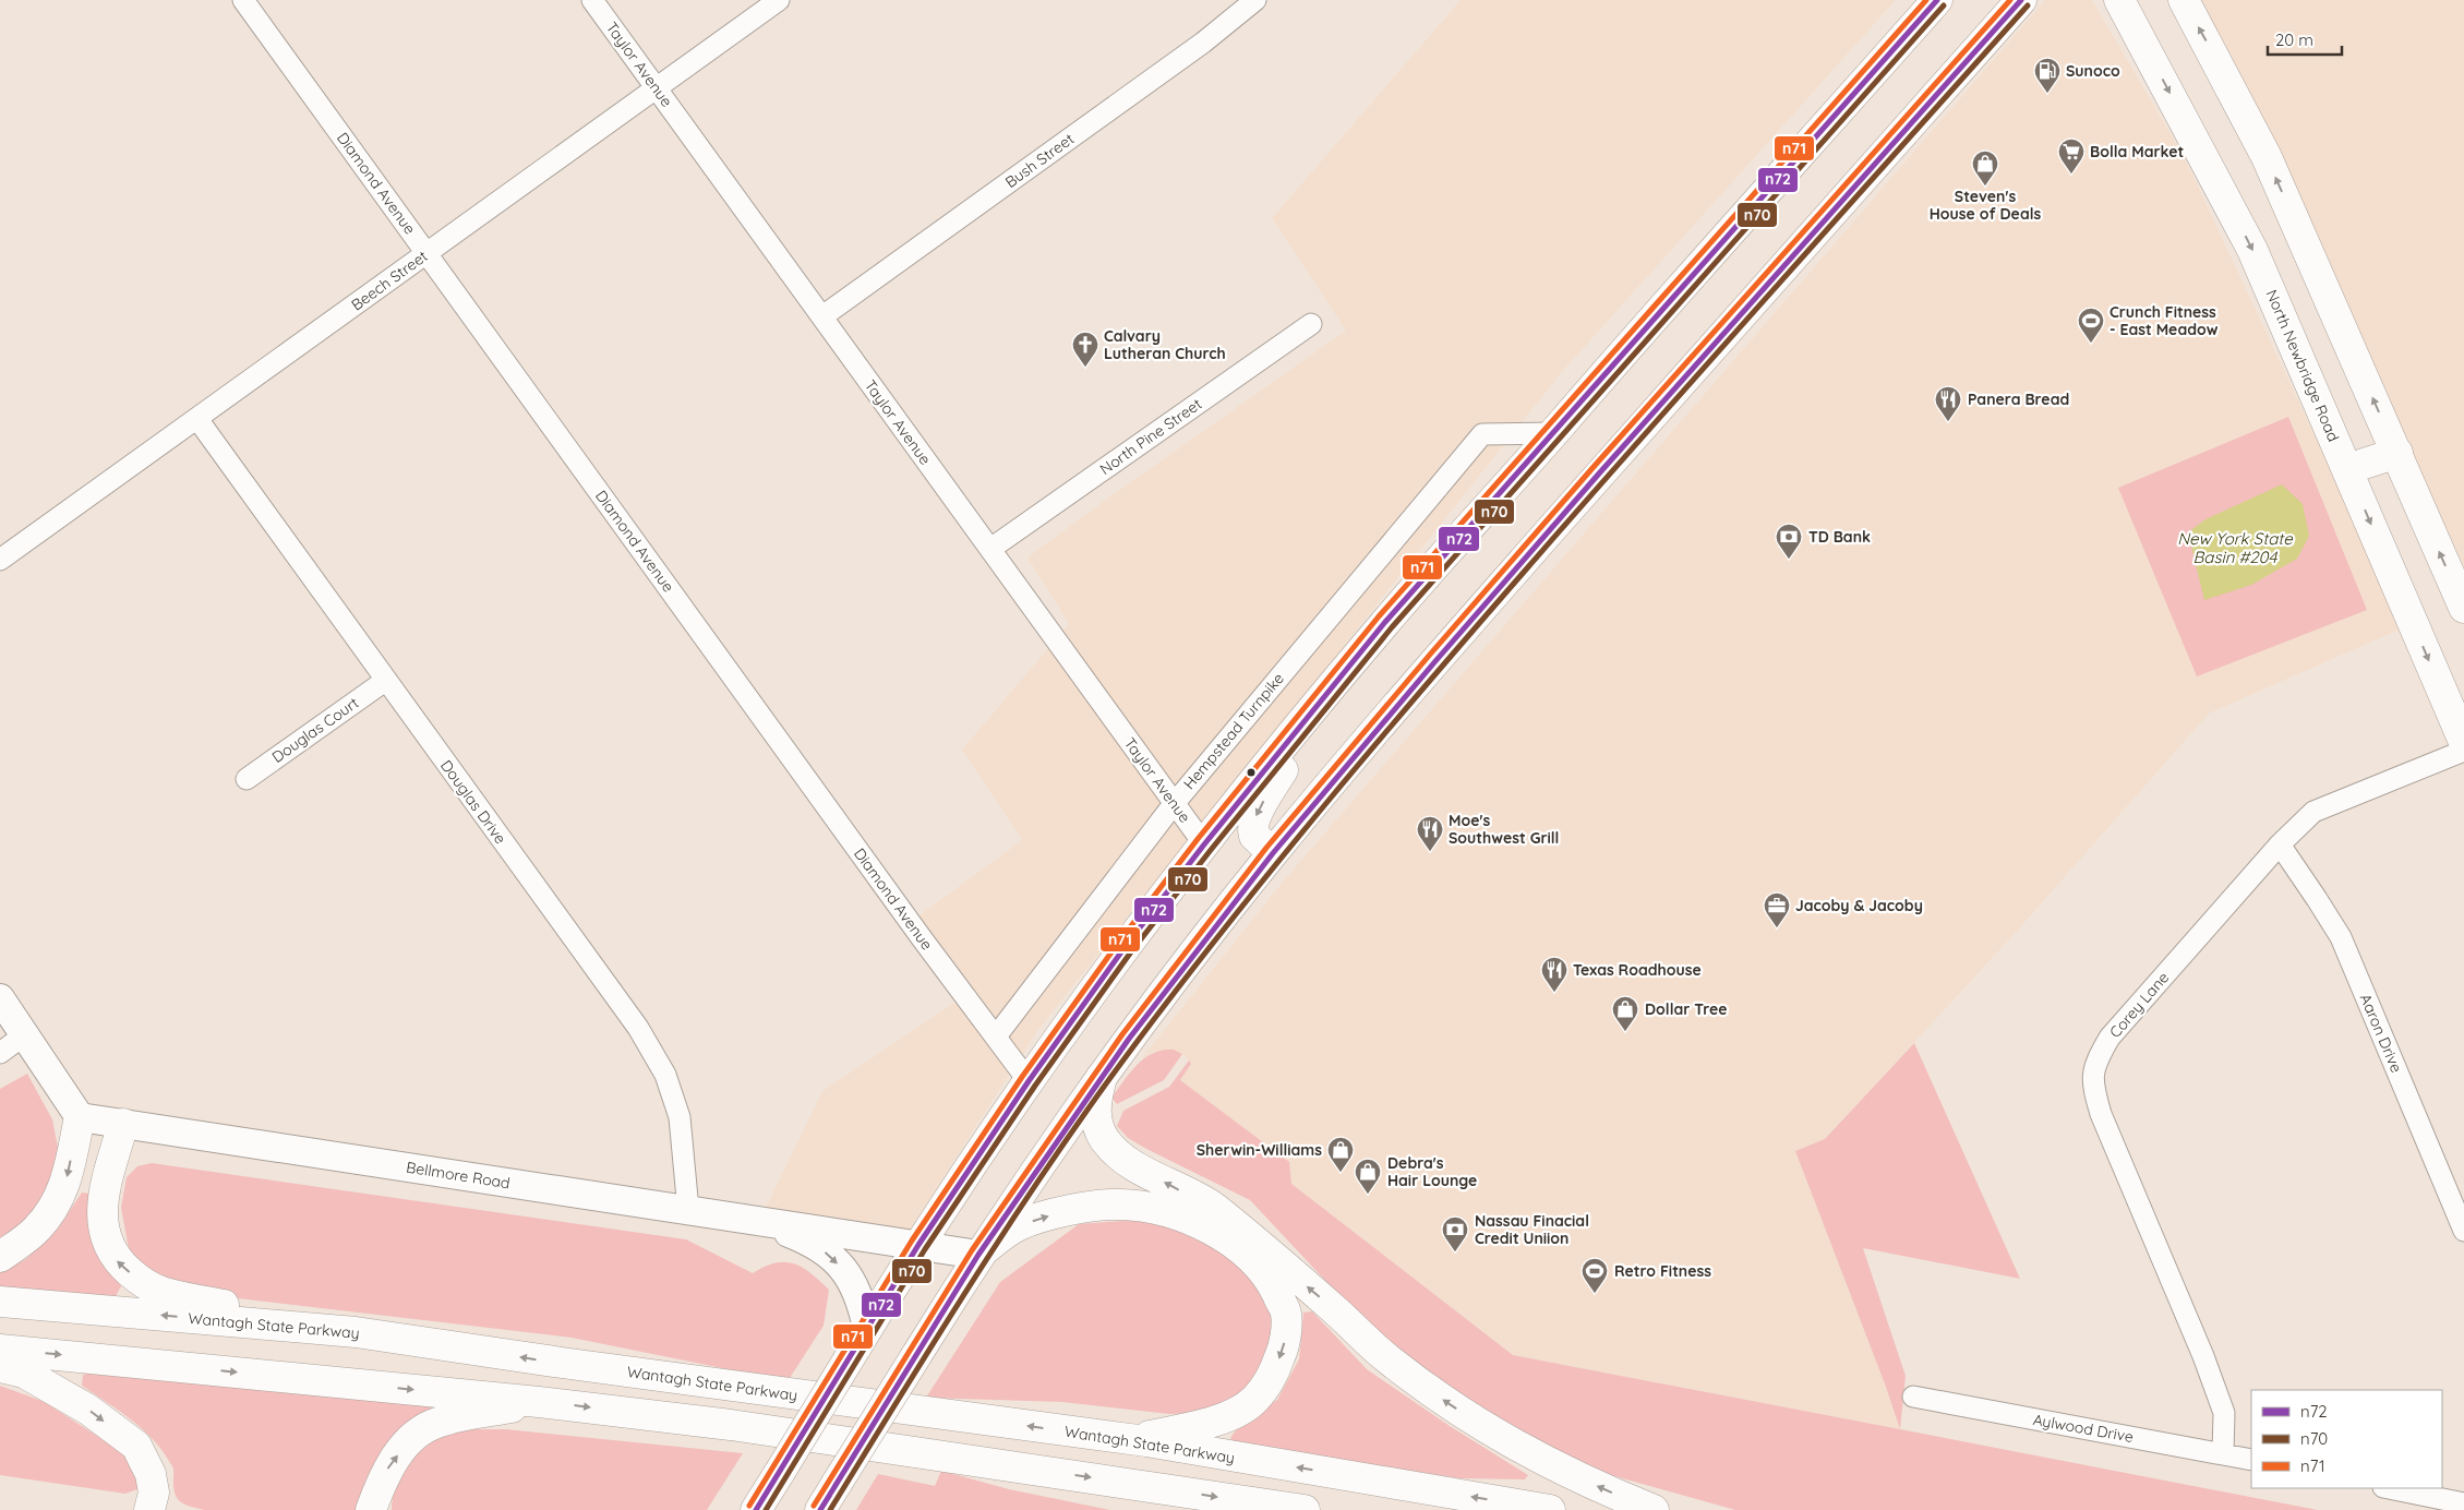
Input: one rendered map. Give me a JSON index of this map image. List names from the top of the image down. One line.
{"streets":{"main road":["North Newbridge Road","Bellmore Road","Wantagh State Parkway"],"street":["Taylor Avenue","Bush Street","Diamond Avenue","Beech Street","North Pine Street","Douglas Court","Hempstead Turnpike","Douglas Drive","Corey Lane","Aaron Drive","Aylwood Drive"]},"crossings":[["Taylor Avenue","Bush Street"],["Taylor Avenue","Beech Street"],["Taylor Avenue","North Pine Street"],["Taylor Avenue","Hempstead Turnpike"],["Diamond Avenue","Beech Street"],["Diamond Avenue","Hempstead Turnpike"],["Beech Street","Douglas Drive"],["Douglas Court","Douglas Drive"],["Douglas Drive","Bellmore Road"],["Corey Lane","Aaron Drive"],["Corey Lane","Aylwood Drive"]],"water":["New York State Basin #204"],"places":{"fuel station":["Sunoco"],"supermarket":["Bolla Market"],"shop":["Steven's House of Deals","Dollar Tree","Sherwin-Williams","Debra's Hair Lounge"],"sports":["Crunch Fitness - East Meadow","Retro Fitness"],"church":["Calvary Lutheran Church"],"restaurant":["Panera Bread","Moe's Southwest Grill","Texas Roadhouse"],"bank":["TD Bank","Nassau Finacial Credit Uniion"],"office":["Jacoby & Jacoby"]},"lines":["transit line n72","transit line n71","transit line n70"],"legend":["n72","n70","n71"],"scale_bar":"20 m"}
